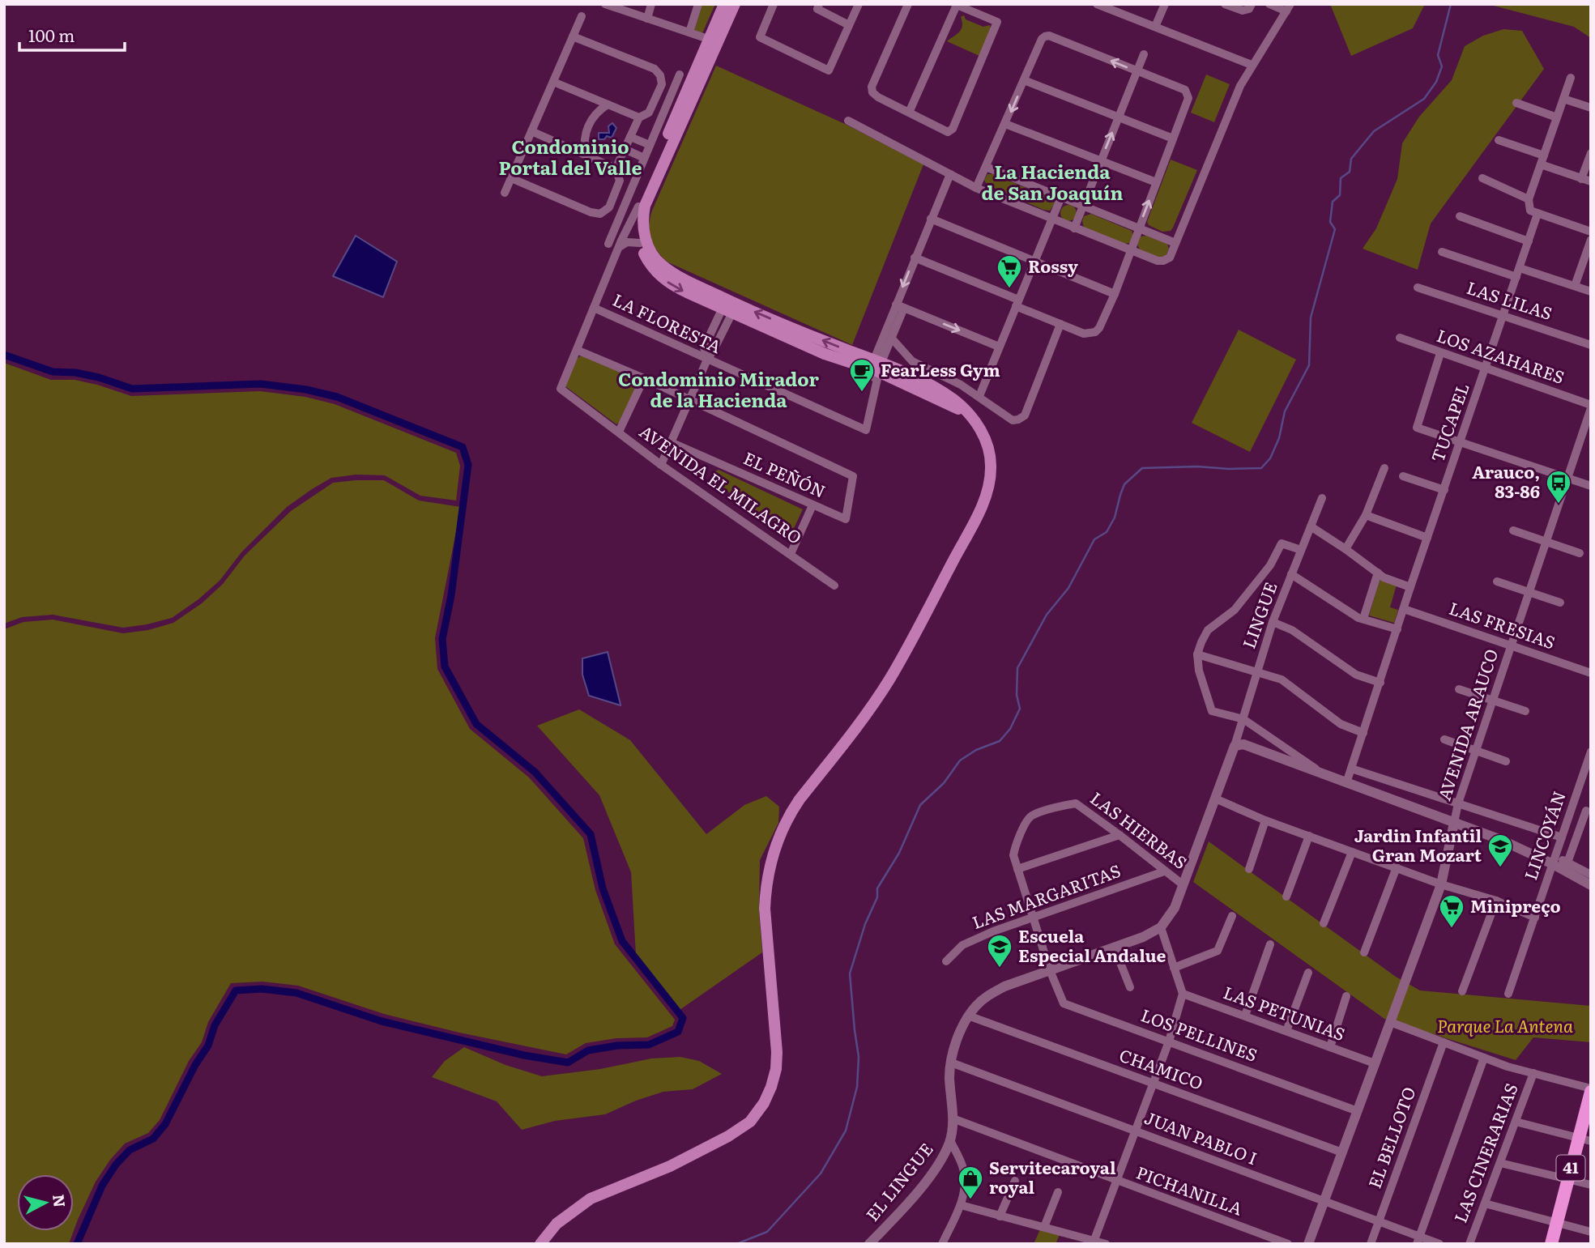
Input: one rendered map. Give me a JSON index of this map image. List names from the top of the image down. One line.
{"streets":{"main road":["41"],"street":["LAS LILAS","LA FLORESTA","LOS AZAHARES","TUCAPEL","EL PEÑÓN","AVENIDA EL MILAGRO","LINGUE","LAS FRESIAS","AVENIDA ARAUCO","LAS HIERBAS","LINCOYÁN","LAS MARGARITAS","LAS PETUNIAS","LOS PELLINES","CHAMICO","EL BELLOTO","JUAN PABLO I","LAS CINERARIAS","EL LINGUE","PICHANILLA"]},"crossings":[["LAS LILAS","TUCAPEL"],["LOS AZAHARES","TUCAPEL"],["LOS AZAHARES","AVENIDA ARAUCO"],["TUCAPEL","LAS FRESIAS"],["LINGUE","LAS HIERBAS"],["LINGUE","EL LINGUE"],["LAS FRESIAS","AVENIDA ARAUCO"],["AVENIDA ARAUCO","LAS PETUNIAS"],["AVENIDA ARAUCO","LOS PELLINES"],["AVENIDA ARAUCO","CHAMICO"],["AVENIDA ARAUCO","JUAN PABLO I"],["LAS HIERBAS","LAS MARGARITAS"],["LAS HIERBAS","LOS PELLINES"],["LAS MARGARITAS","LOS PELLINES"],["LOS PELLINES","EL LINGUE"],["CHAMICO","EL LINGUE"],["EL BELLOTO","JUAN PABLO I"],["JUAN PABLO I","EL LINGUE"],["EL LINGUE","PICHANILLA"]],"districts":["Condominio Portal del Valle","La Hacienda de San Joaquín","Condominio Mirador de la Hacienda"],"parks":["Parque La Antena"],"places":{"supermarket":["Rossy","Minipreço"],"cafe":["FearLess Gym"],"bus stop":["Arauco, 83-86"],"school or university":["Jardin Infantil Gran Mozart","Escuela Especial Andalue"],"shop":["Servitecaroyal royal"]},"scale_bar":"100 m","north":"right"}
